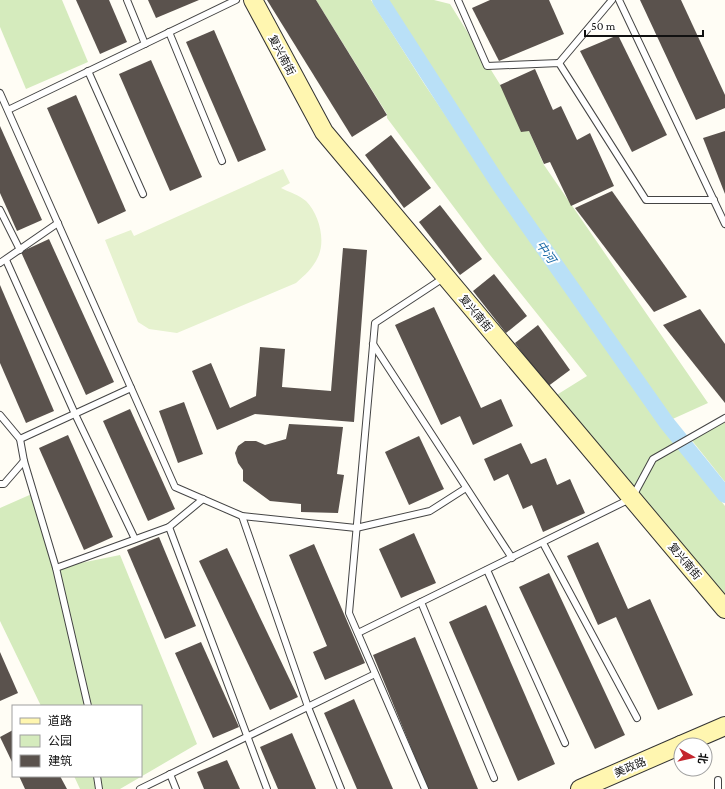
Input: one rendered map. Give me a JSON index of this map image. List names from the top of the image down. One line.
{"streets":{"street":["复兴南街","美政路"]},"water":["中河"],"legend":["道路","公园","建筑"],"scale_bar":"50 m","north":"right"}
